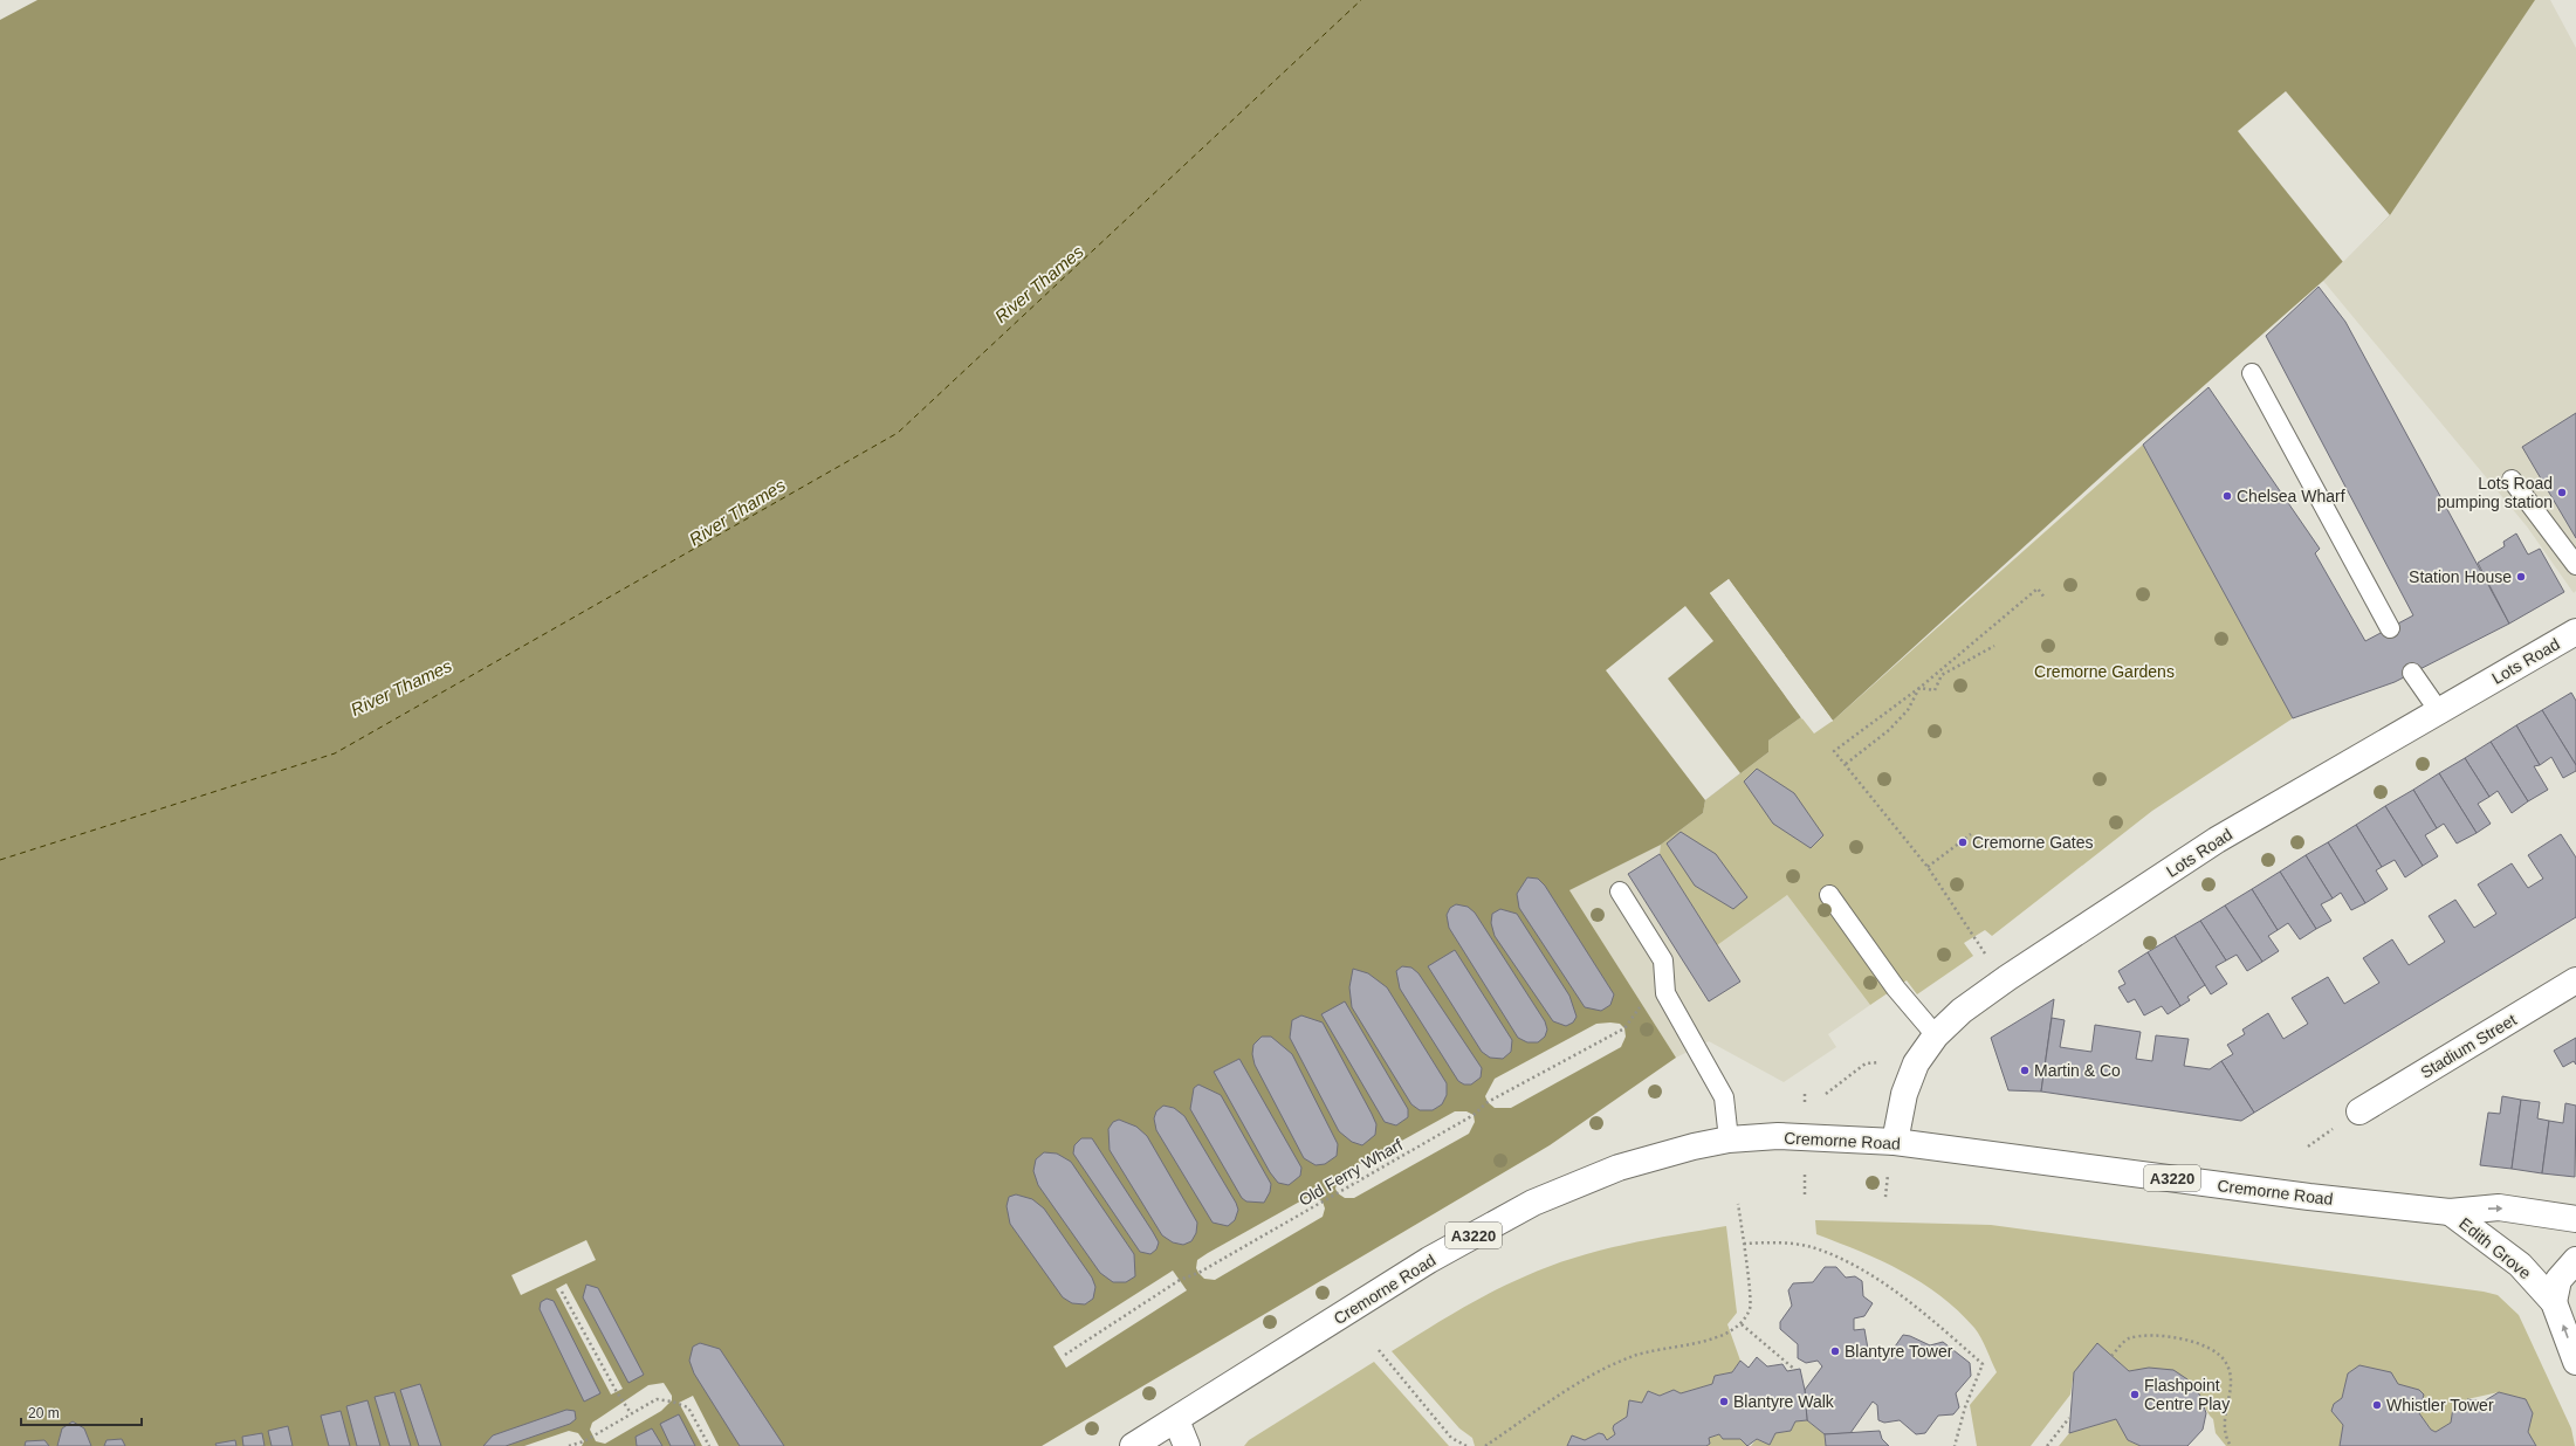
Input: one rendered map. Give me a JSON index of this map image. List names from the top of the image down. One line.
{"streets":{"main road":["Lots Road","Stadium Street","Cremorne Road","A3220","Edith Grove"],"path":["Old Ferry Wharf"]},"crossings":[["Lots Road","Cremorne Road"],["Cremorne Road","A3220"],["Cremorne Road","Edith Grove"]],"water":["River Thames"],"parks":["Cremorne Gardens"],"places":["Lots Road pumping station","Chelsea Wharf","Station House","Cremorne Gates","Martin & Co","Blantyre Tower","Flashpoint Centre Play","Blantyre Walk","Whistler Tower"],"scale_bar":"20 m"}
